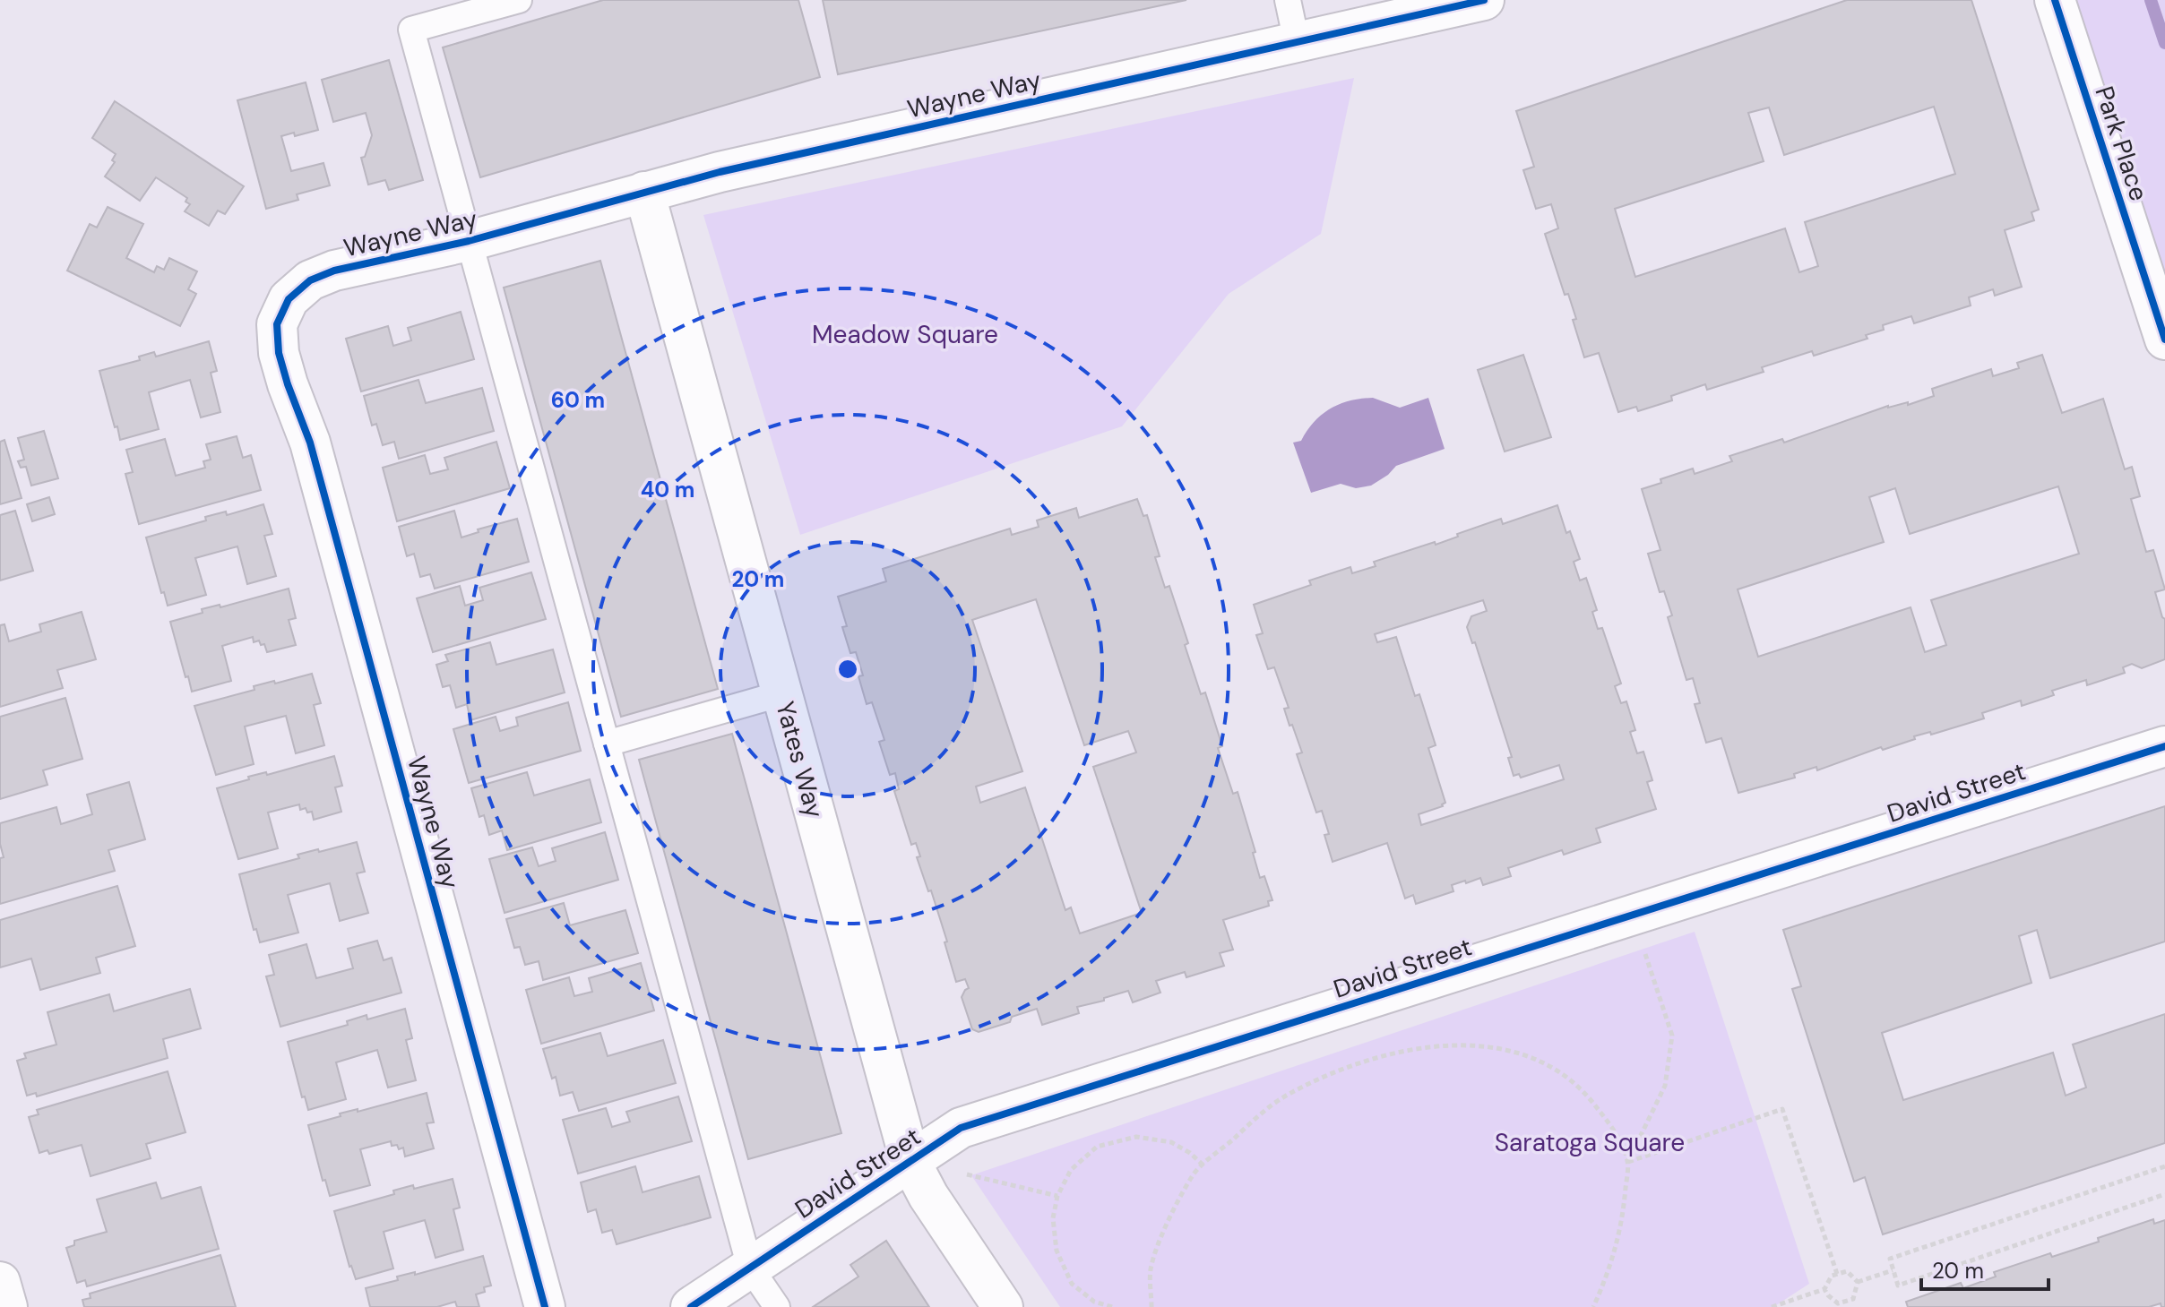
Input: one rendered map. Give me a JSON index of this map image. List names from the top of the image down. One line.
{"streets":{"street":["Wayne Way","Park Place","Yates Way","David Street"]},"crossings":[["Wayne Way","Yates Way"],["Yates Way","David Street"]],"parks":["Meadow Square","Saratoga Square"],"scale_bar":"20 m","rings":["60 m","40 m","20 m"]}
